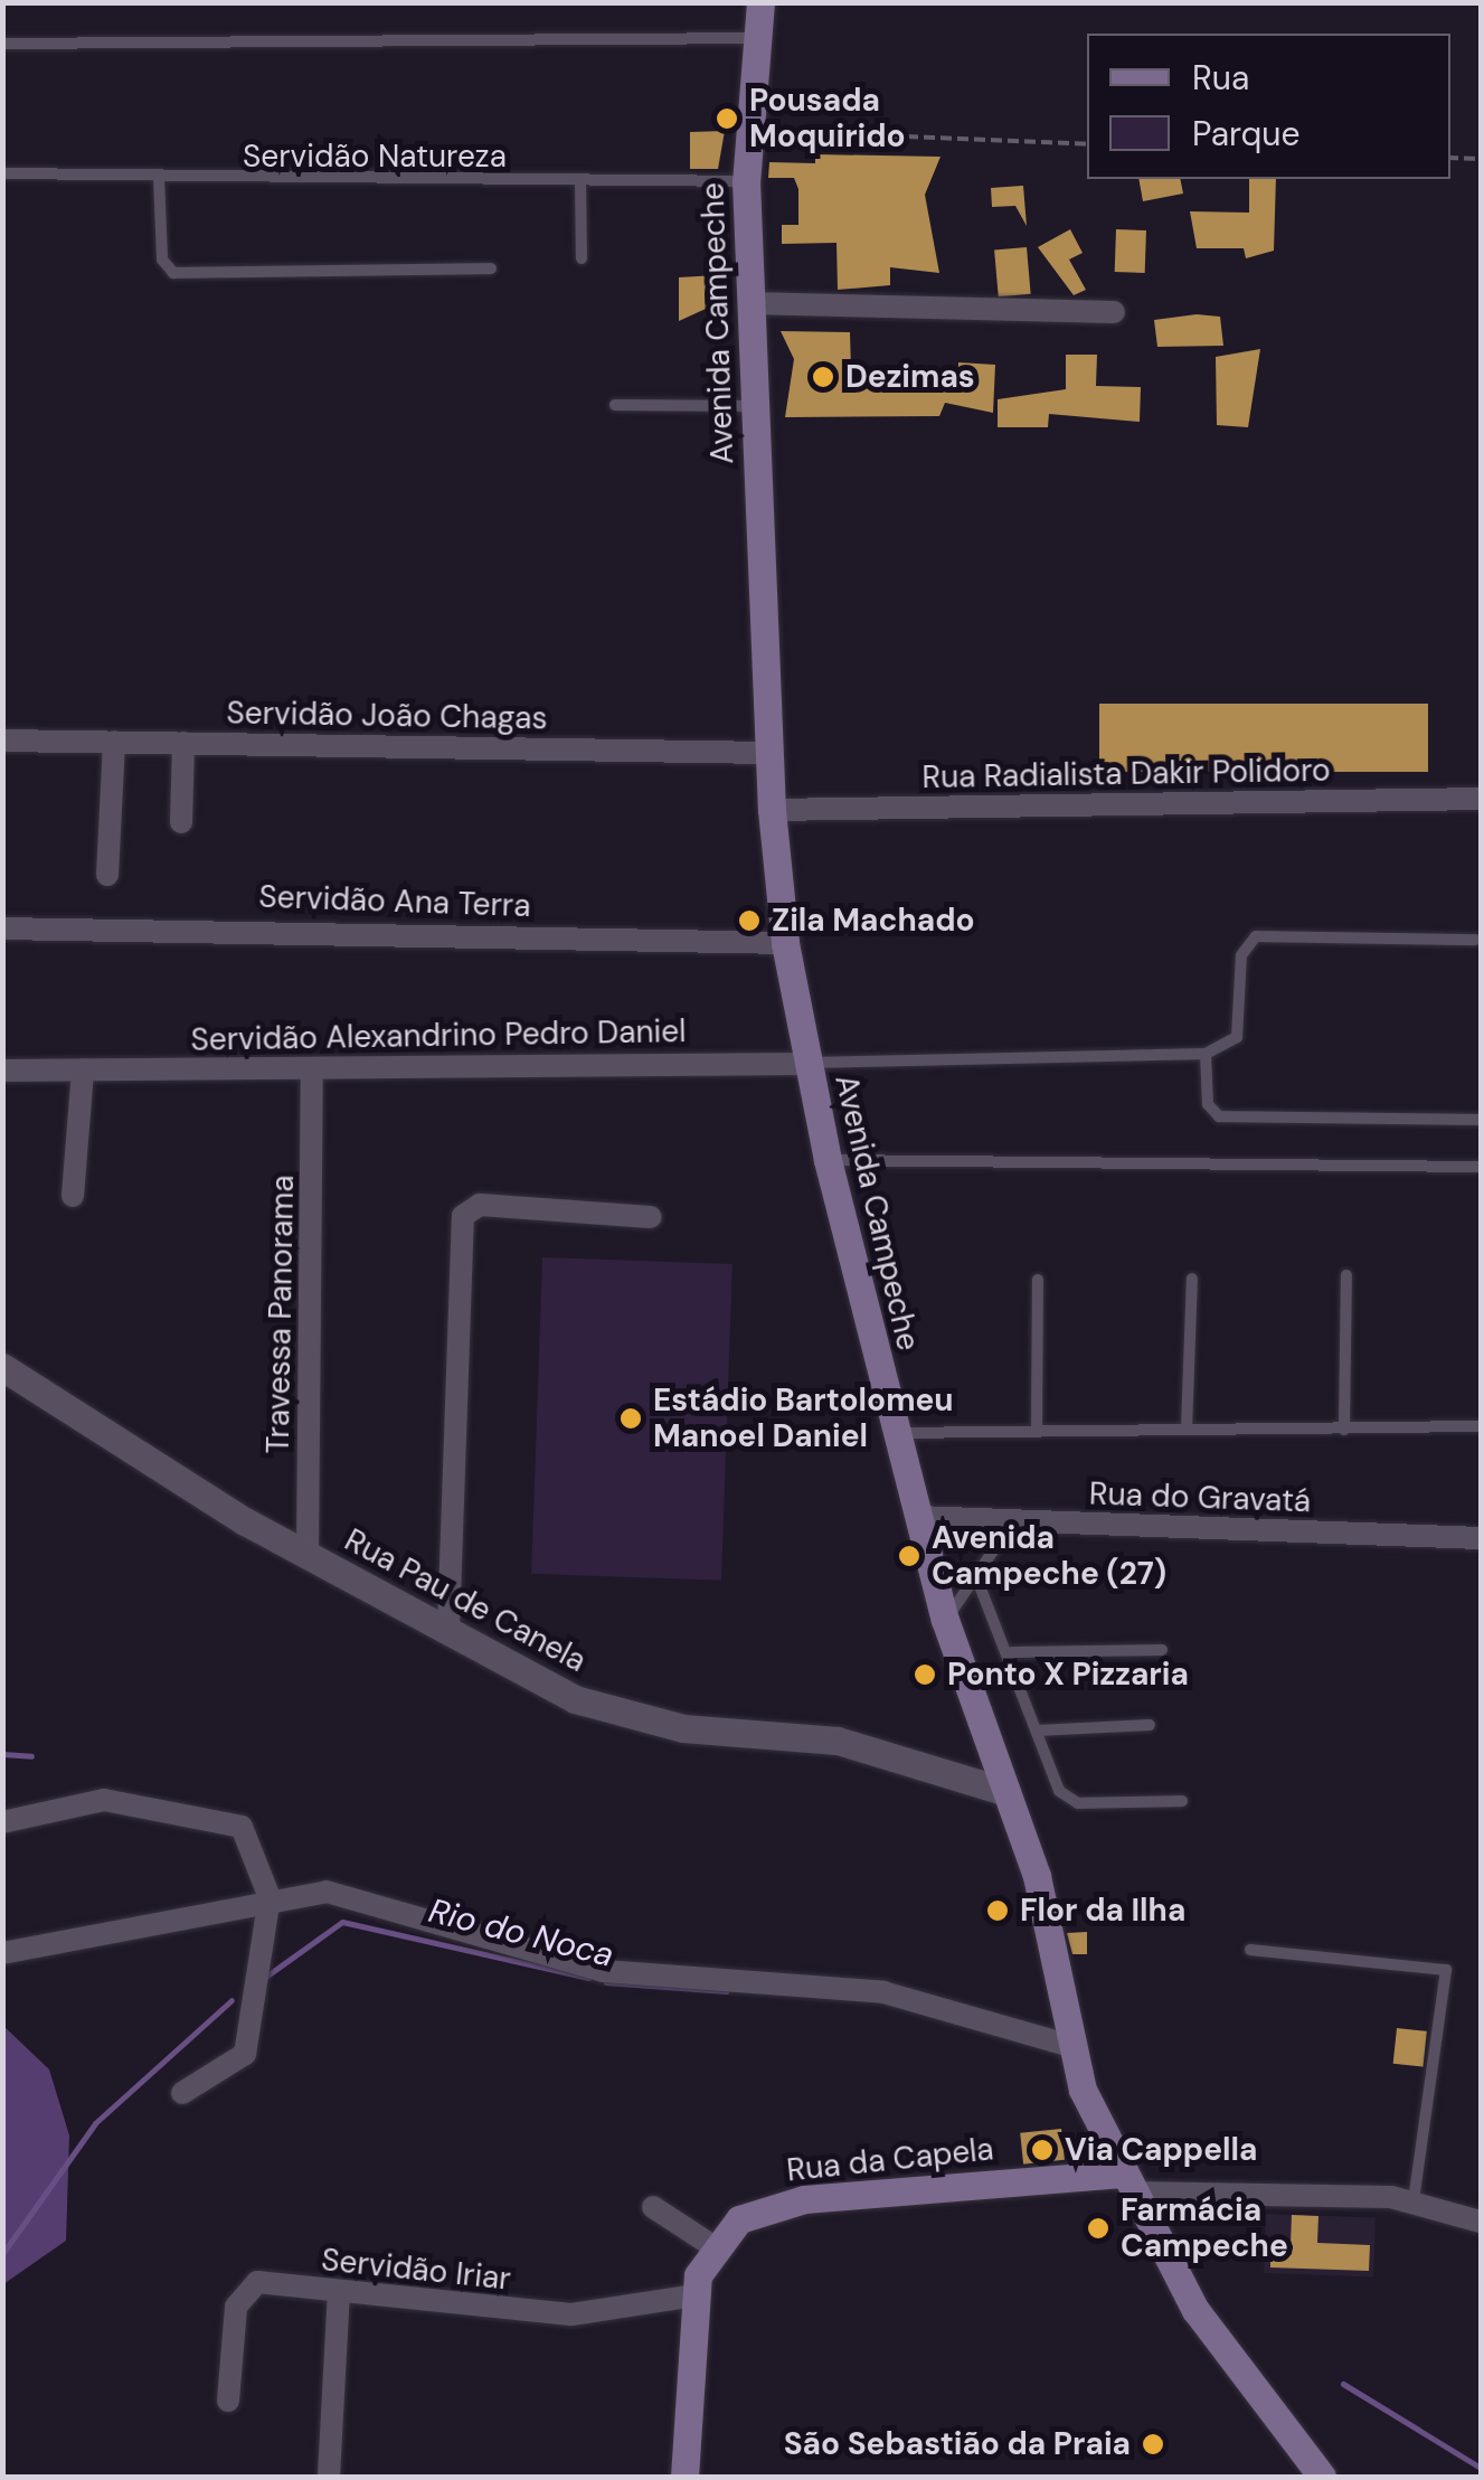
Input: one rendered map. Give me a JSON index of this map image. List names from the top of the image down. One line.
{"streets":{"main road":["Avenida Campeche","Rua da Capela"],"street":["Servidão João Chagas","Rua Radialista Dakir Polidoro","Servidão Ana Terra","Servidão Alexandrino Pedro Daniel","Travessa Panorama","Rua do Gravatá","Rua Pau de Canela","Servidão Iriar"],"lane":["Servidão Natureza"]},"crossings":[["Servidão Natureza","Avenida Campeche"],["Avenida Campeche","Servidão João Chagas"],["Avenida Campeche","Rua Radialista Dakir Polidoro"],["Avenida Campeche","Servidão Ana Terra"],["Avenida Campeche","Servidão Alexandrino Pedro Daniel"],["Avenida Campeche","Rua do Gravatá"],["Avenida Campeche","Rua Pau de Canela"],["Avenida Campeche","Rua da Capela"],["Servidão Alexandrino Pedro Daniel","Travessa Panorama"],["Travessa Panorama","Rua Pau de Canela"]],"water":["Rio do Noca"],"places":["Pousada Moquirido","Dezimas","Zila Machado","Estádio Bartolomeu Manoel Daniel","Avenida Campeche (27)","Ponto X Pizzaria","Flor da Ilha","Via Cappella","Farmácia Campeche","São Sebastião da Praia"],"legend":["Rua","Parque"]}
